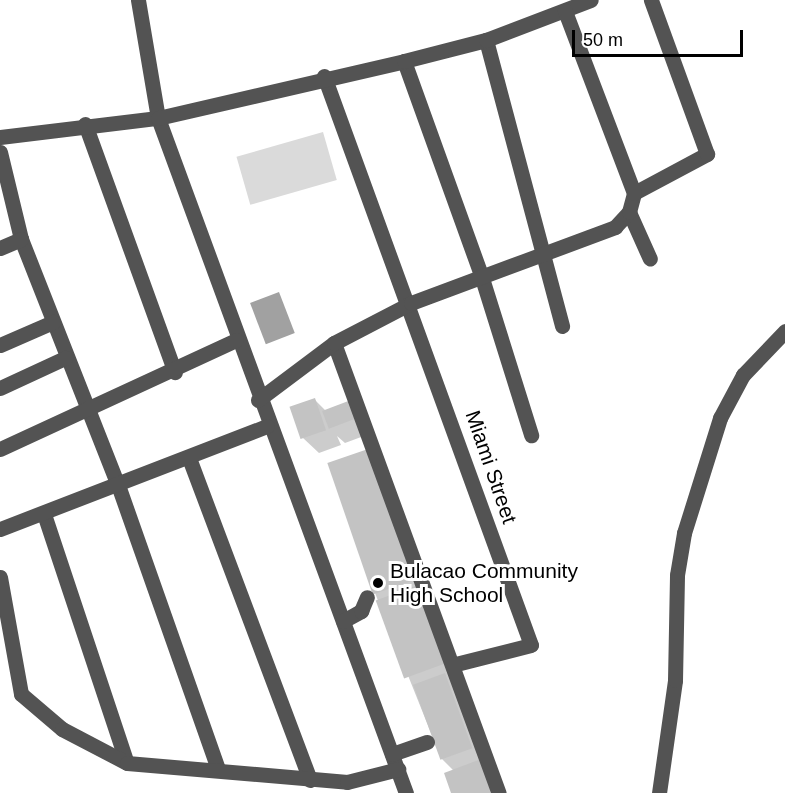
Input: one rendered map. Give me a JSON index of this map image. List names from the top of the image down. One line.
{"streets":{"street":["Miami Street"]},"places":["Bulacao Community High School"],"scale_bar":"50 m"}
